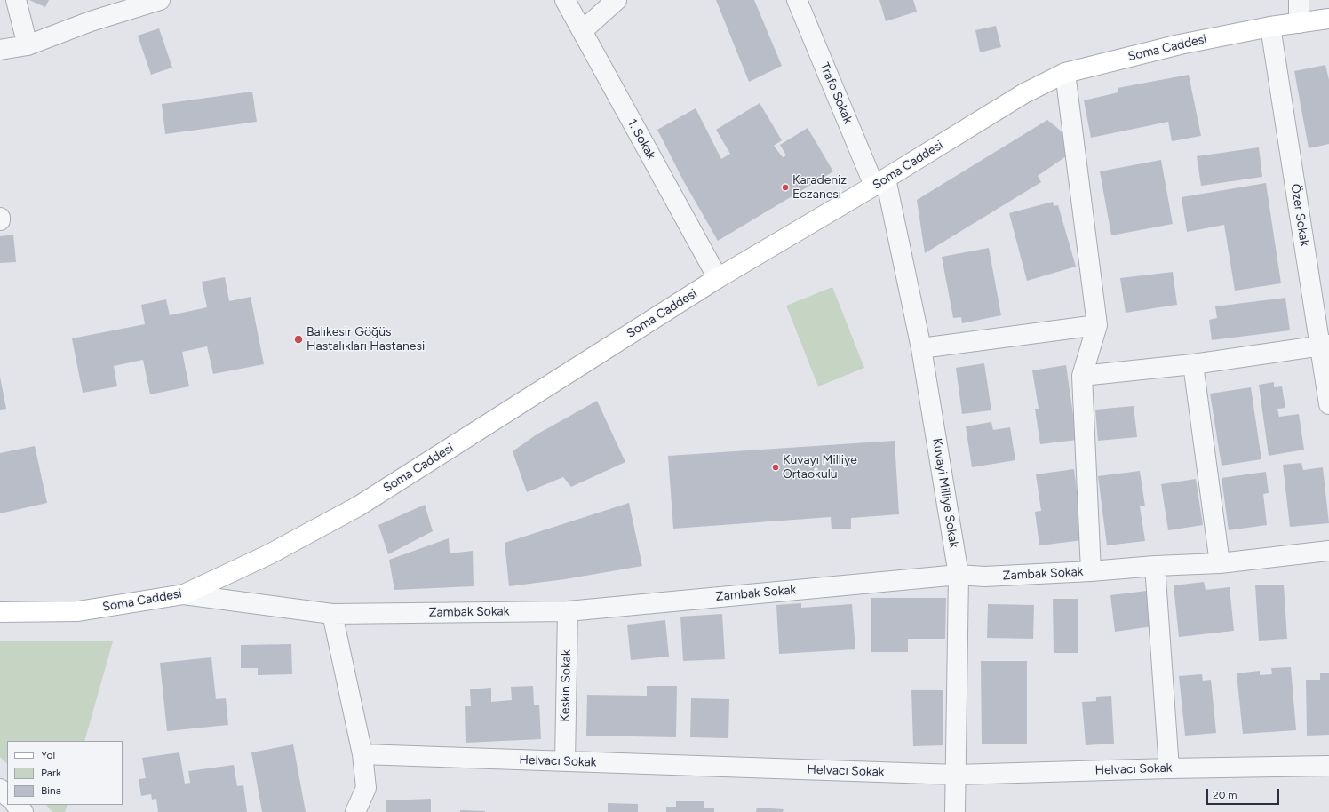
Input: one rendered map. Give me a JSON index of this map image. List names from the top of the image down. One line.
{"streets":{"main road":["Soma Caddesi"],"street":["Trafo Sokak","1. Sokak","Özer Sokak","Kuvayi Milliye Sokak","Zambak Sokak","Keskin Sokak","Helvacı Sokak"]},"crossings":[["Soma Caddesi","Trafo Sokak"],["Soma Caddesi","1. Sokak"],["Soma Caddesi","Özer Sokak"],["Soma Caddesi","Kuvayi Milliye Sokak"],["Soma Caddesi","Zambak Sokak"],["Trafo Sokak","Kuvayi Milliye Sokak"],["Kuvayi Milliye Sokak","Zambak Sokak"],["Kuvayi Milliye Sokak","Helvacı Sokak"],["Zambak Sokak","Keskin Sokak"],["Keskin Sokak","Helvacı Sokak"]],"places":["Karadeniz Eczanesi","Balıkesir Göğüs Hastalıkları Hastanesi","Kuvayı Milliye Ortaokulu"],"legend":["Yol","Park","Bina"],"scale_bar":"20 m"}
